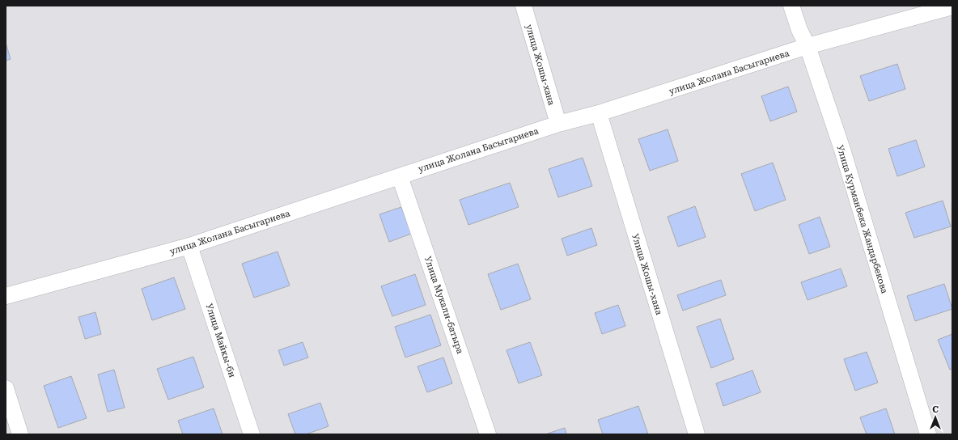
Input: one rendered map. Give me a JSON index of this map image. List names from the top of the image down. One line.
{"streets":{"street":["улица Жошы-хана","улица Жолана Басыгариева","Улица Курманбека Жандарбекова","Улица Жошы-хана","Улица Мукали-батыра","Улица Майкы-би"]},"crossings":[["улица Жошы-хана","улица Жолана Басыгариева"],["улица Жолана Басыгариева","Улица Курманбека Жандарбекова"],["улица Жолана Басыгариева","Улица Жошы-хана"],["улица Жолана Басыгариева","Улица Мукали-батыра"],["улица Жолана Басыгариева","Улица Майкы-би"]],"north":"top"}
